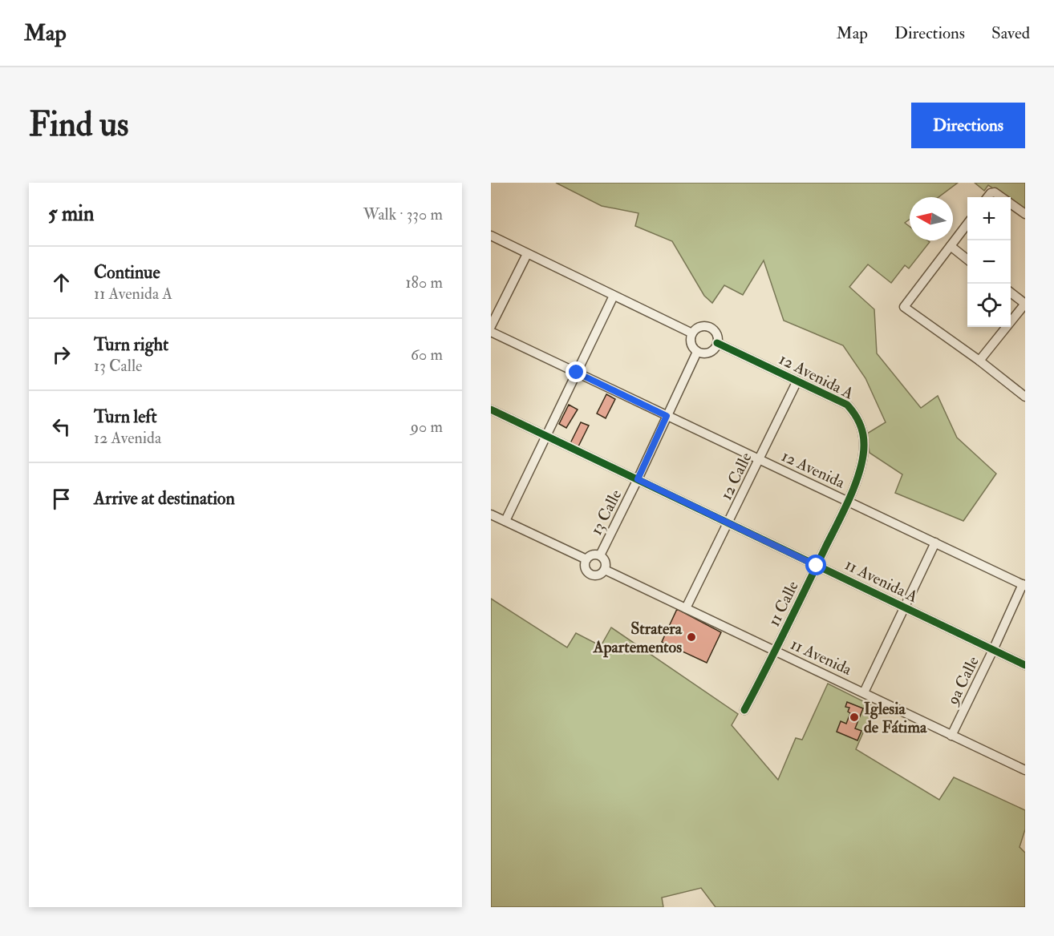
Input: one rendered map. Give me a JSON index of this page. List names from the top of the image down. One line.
{"streets":{"street":["12 Avenida A","12 Avenida","12 Calle","13 Calle","11 Avenida A","11 Calle","11 Avenida","9a Calle"]},"crossings":[["12 Avenida A","12 Calle"],["12 Avenida A","13 Calle"],["12 Avenida A","11 Calle"],["12 Avenida","12 Calle"],["12 Avenida","13 Calle"],["12 Avenida","11 Calle"],["12 Avenida","9a Calle"],["12 Calle","11 Avenida A"],["12 Calle","11 Avenida"],["13 Calle","11 Avenida A"],["13 Calle","11 Avenida"],["11 Avenida A","11 Calle"],["11 Avenida A","9a Calle"],["11 Calle","11 Avenida"],["11 Avenida","9a Calle"]],"places":["Stratera Apartementos","Iglesia de Fátima"],"north":"left","page":{"header":"Map","nav":["Map","Directions","Saved"],"buttons":"Directions","title":"Find us","heading":["5 min","Walk · 330 m"],"map_buttons":["+","−"],"list":[["Continue","11 Avenida A","180 m"],["Turn right","13 Calle","60 m"],["Turn left","12 Avenida","90 m"],"Arrive at destination"]}}
